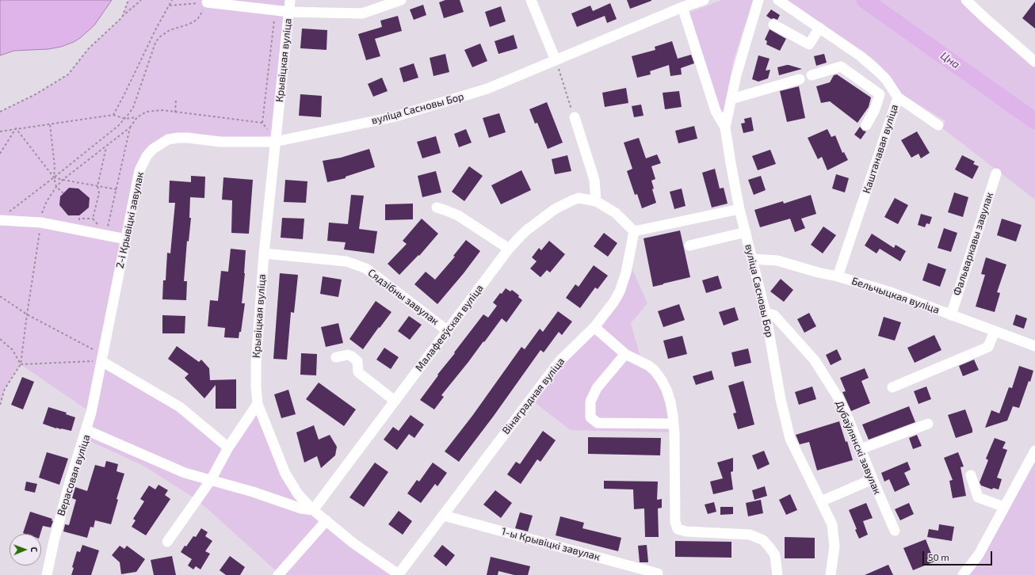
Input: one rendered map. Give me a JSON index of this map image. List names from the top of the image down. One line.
{"streets":{"street":["Крывіцкая вуліца","вуліца Сасновы Бор","Каштанавая вуліца","2-і Крывіцкі завулак","Фальваркавы завулак","Бельчыцкая вуліца","Сядзібны завулак","Малафееўская вуліца","Вінаградная вуліца","Дубаўлянскі завулак","Верасовая вуліца","1-ы Крывіцкі завулак"]},"crossings":[["Крывіцкая вуліца","вуліца Сасновы Бор"],["Крывіцкая вуліца","2-і Крывіцкі завулак"],["Крывіцкая вуліца","Сядзібны завулак"],["Крывіцкая вуліца","Малафееўская вуліца"],["Крывіцкая вуліца","Вінаградная вуліца"],["Крывіцкая вуліца","Верасовая вуліца"],["вуліца Сасновы Бор","2-і Крывіцкі завулак"],["вуліца Сасновы Бор","Бельчыцкая вуліца"],["вуліца Сасновы Бор","Дубаўлянскі завулак"],["Каштанавая вуліца","Бельчыцкая вуліца"],["2-і Крывіцкі завулак","Верасовая вуліца"],["Фальваркавы завулак","Бельчыцкая вуліца"],["Сядзібны завулак","Малафееўская вуліца"],["Малафееўская вуліца","Вінаградная вуліца"],["Малафееўская вуліца","Верасовая вуліца"],["Вінаградная вуліца","1-ы Крывіцкі завулак"]],"water":["Цна"],"scale_bar":"50 m","north":"right"}
